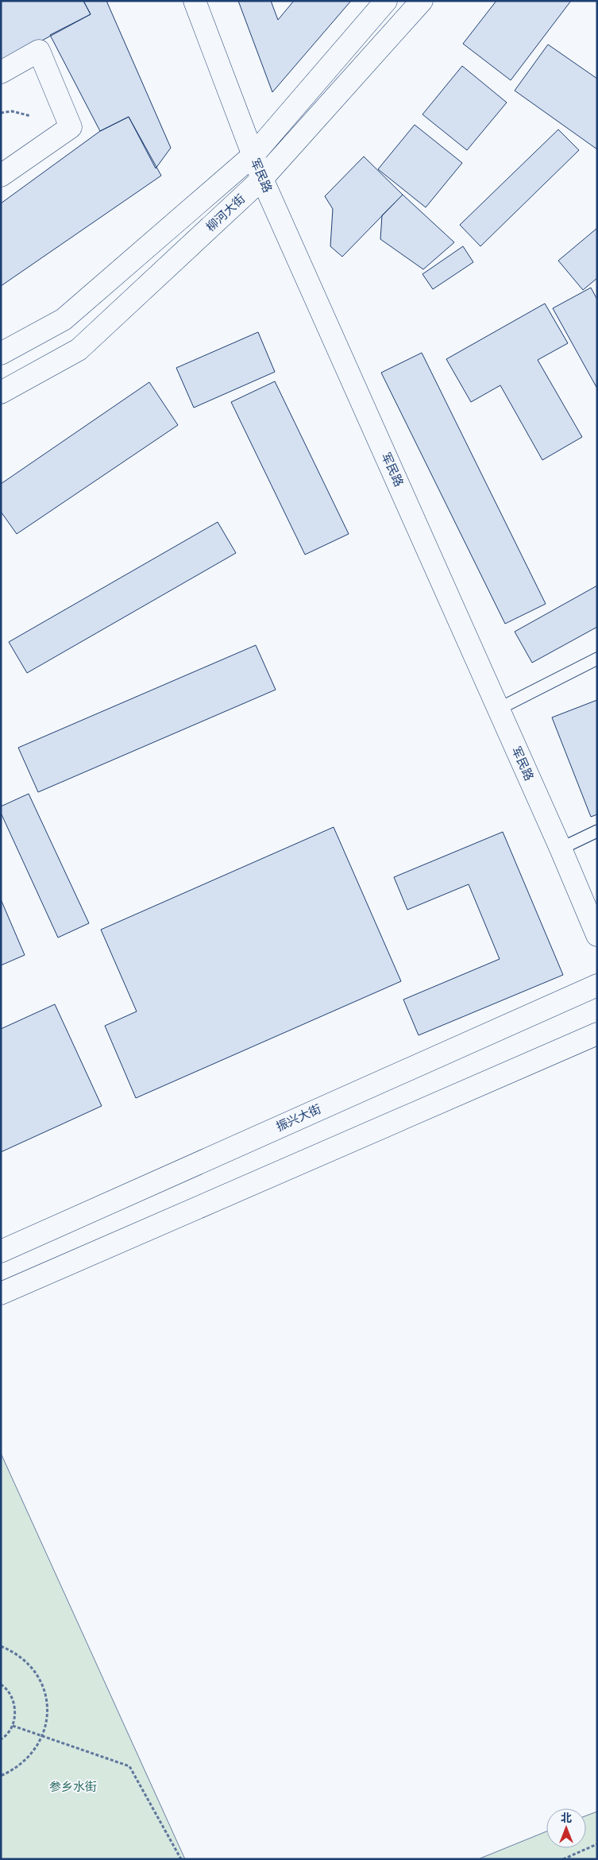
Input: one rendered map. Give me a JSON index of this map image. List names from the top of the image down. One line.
{"streets":{"street":["军民路","柳河大街","振兴大街"]},"crossings":[["军民路","柳河大街"]],"parks":["参乡水街"],"north":"top"}
